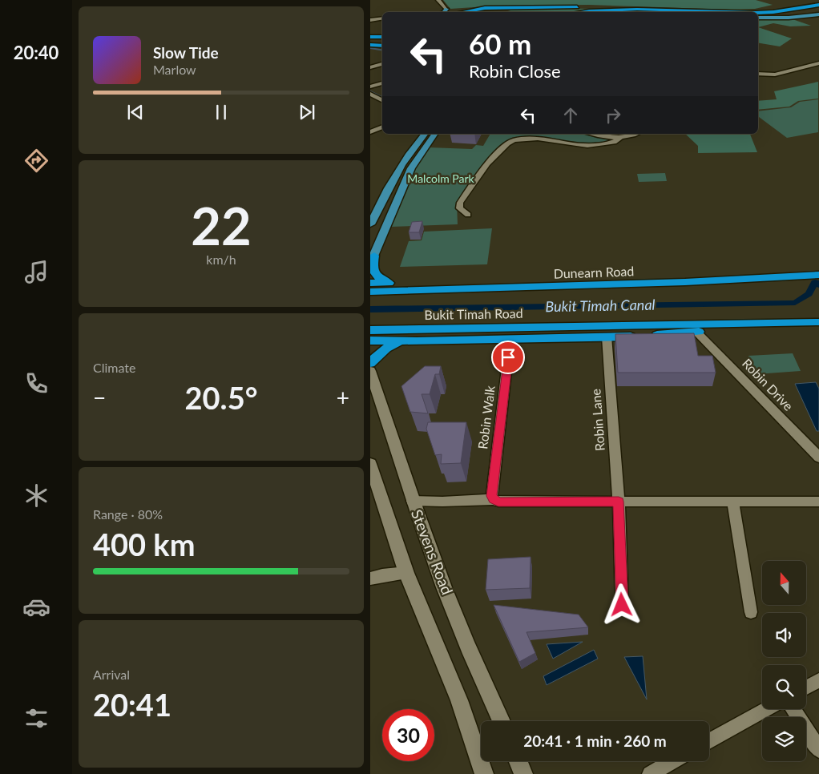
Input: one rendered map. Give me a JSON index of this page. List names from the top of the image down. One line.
{"streets":{"highway":["Dunearn Road","Bukit Timah Road"],"main road":["Stevens Road"],"street":["Robin Drive","Robin Walk","Robin Lane"]},"water":["Bukit Timah Canal"],"parks":["Malcolm Park"],"north":"top","page":{"tabs":"20:40","turn":["60 m","Robin Close"],"song":["Slow Tide","Marlow"],"tile":[["22","km/h"],"Climate",["Range · 80%","400 km"],["Arrival","20:41"]],"heat":["−","20.5°","+"],"limit":"30","trip":"20:41 · 1 min · 260 m"}}
